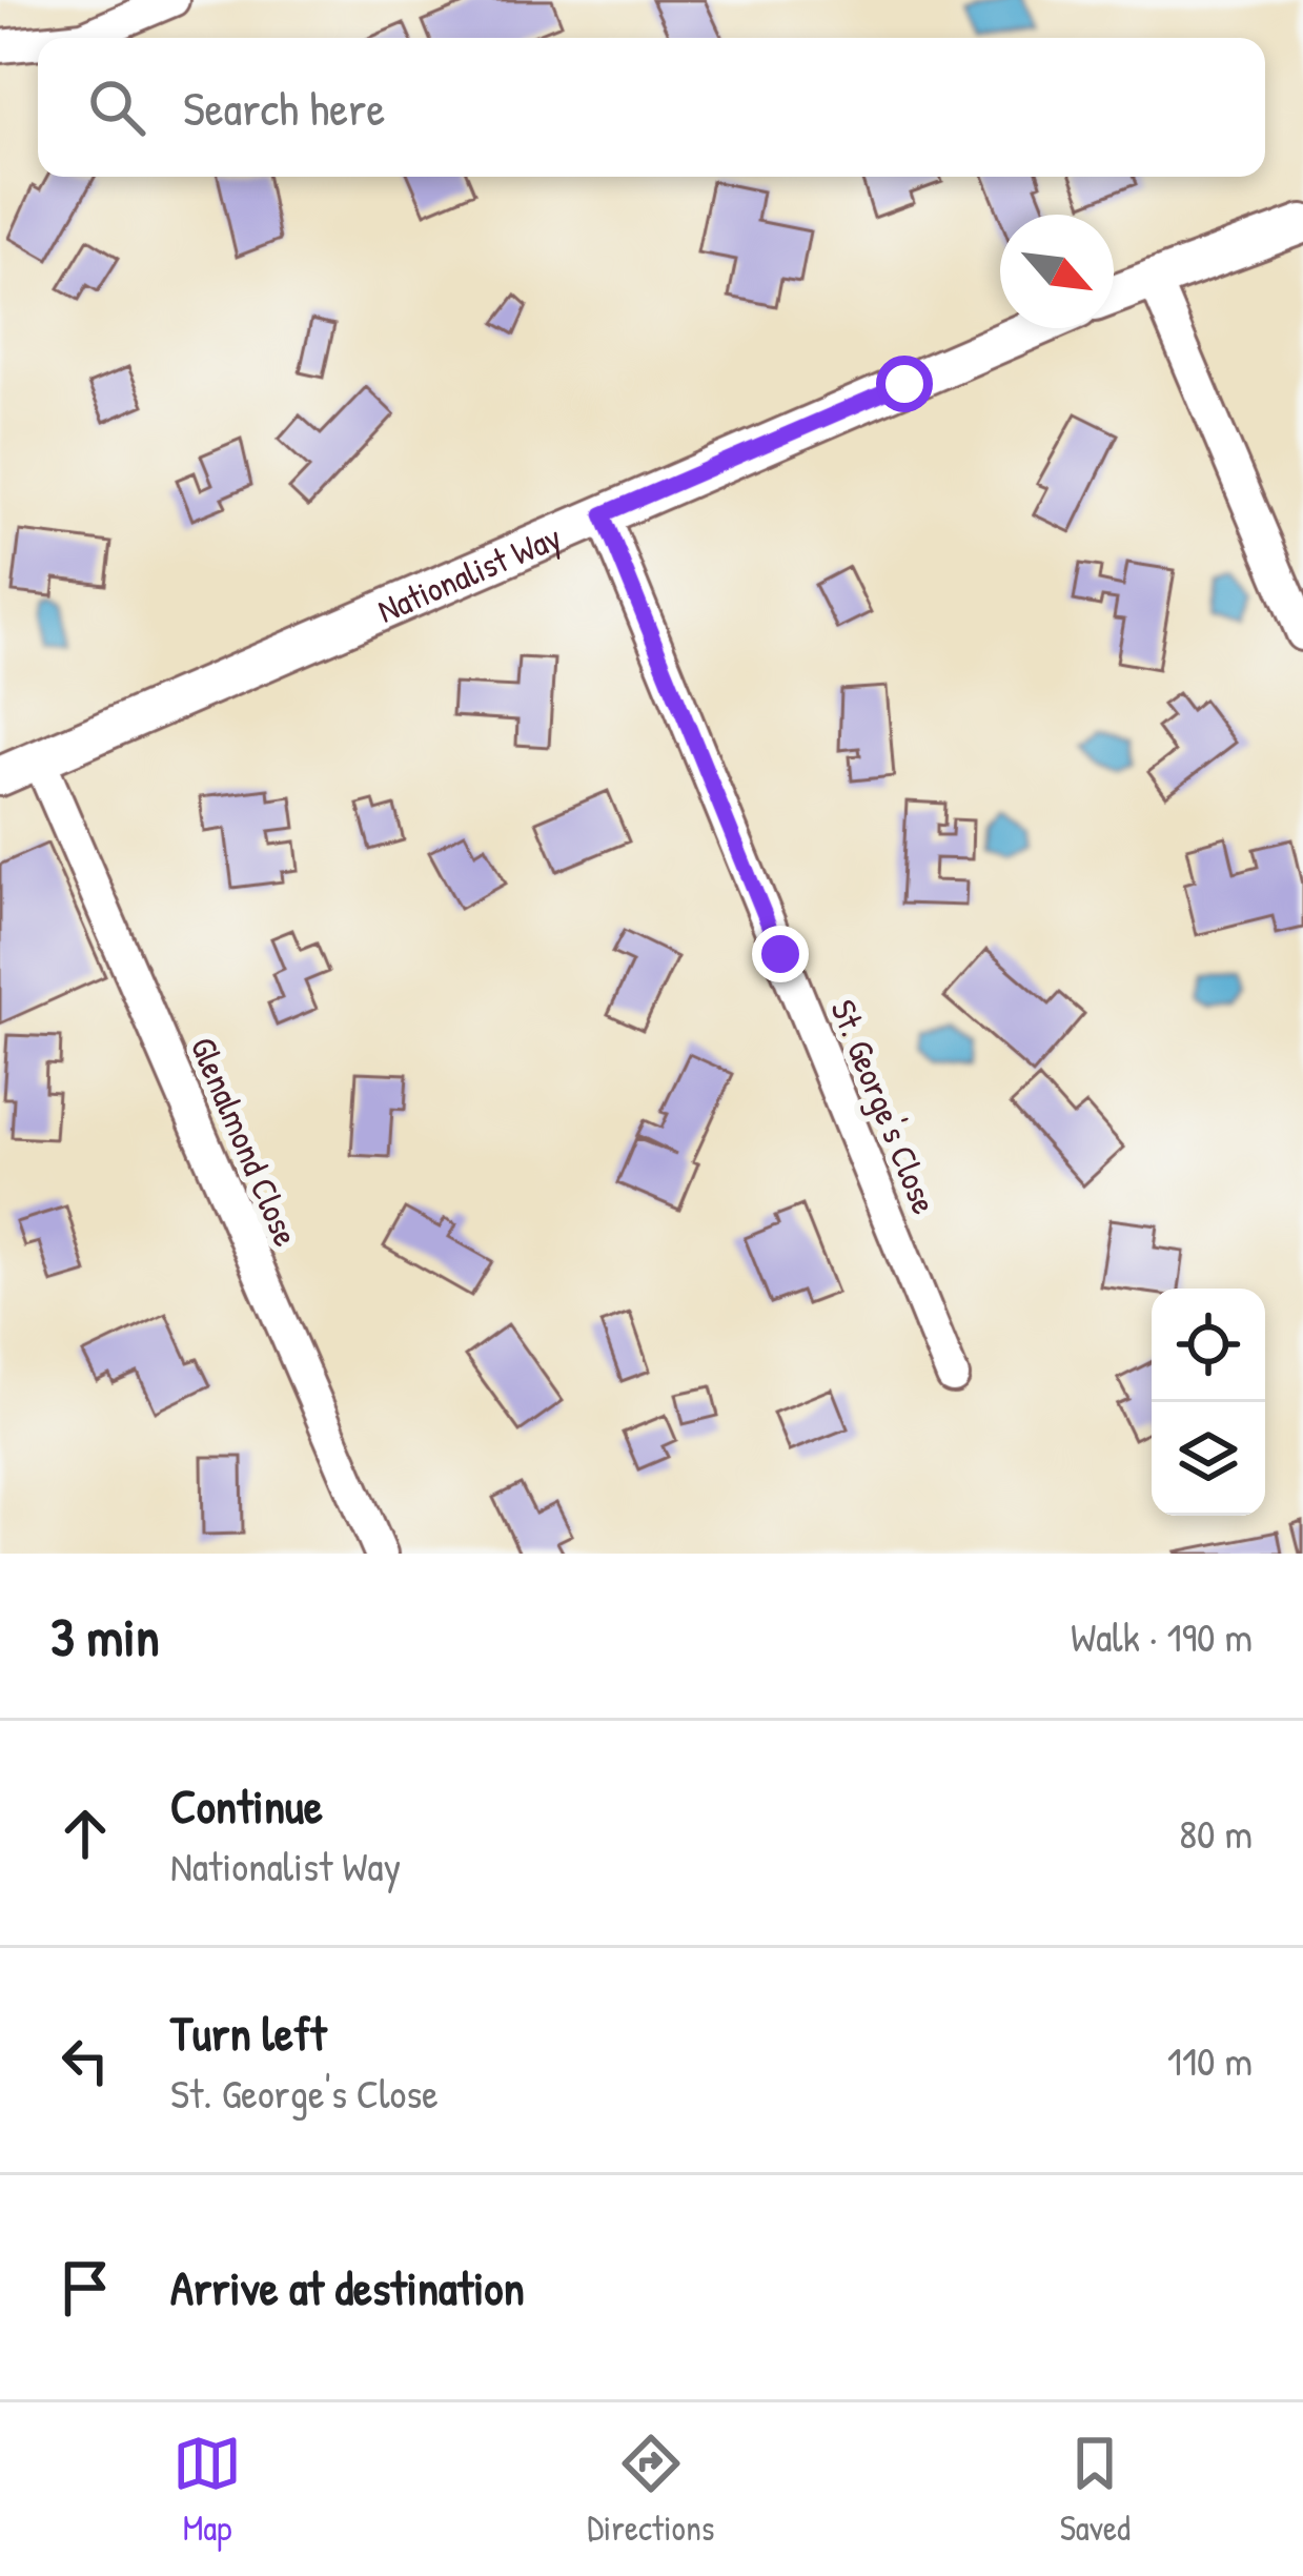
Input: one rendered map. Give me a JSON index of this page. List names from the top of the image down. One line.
{"streets":{"street":["Nationalist Way","St. George's Close","Glenalmond Close"]},"crossings":[["Nationalist Way","St. George's Close"],["Nationalist Way","Glenalmond Close"]],"north":"bottom right","page":{"search":"Search here","heading":["3 min","Walk · 190 m"],"list":[["Continue","Nationalist Way","80 m"],["Turn left","St. George's Close","110 m"],"Arrive at destination"],"nav":["Map","Directions","Saved"]}}
